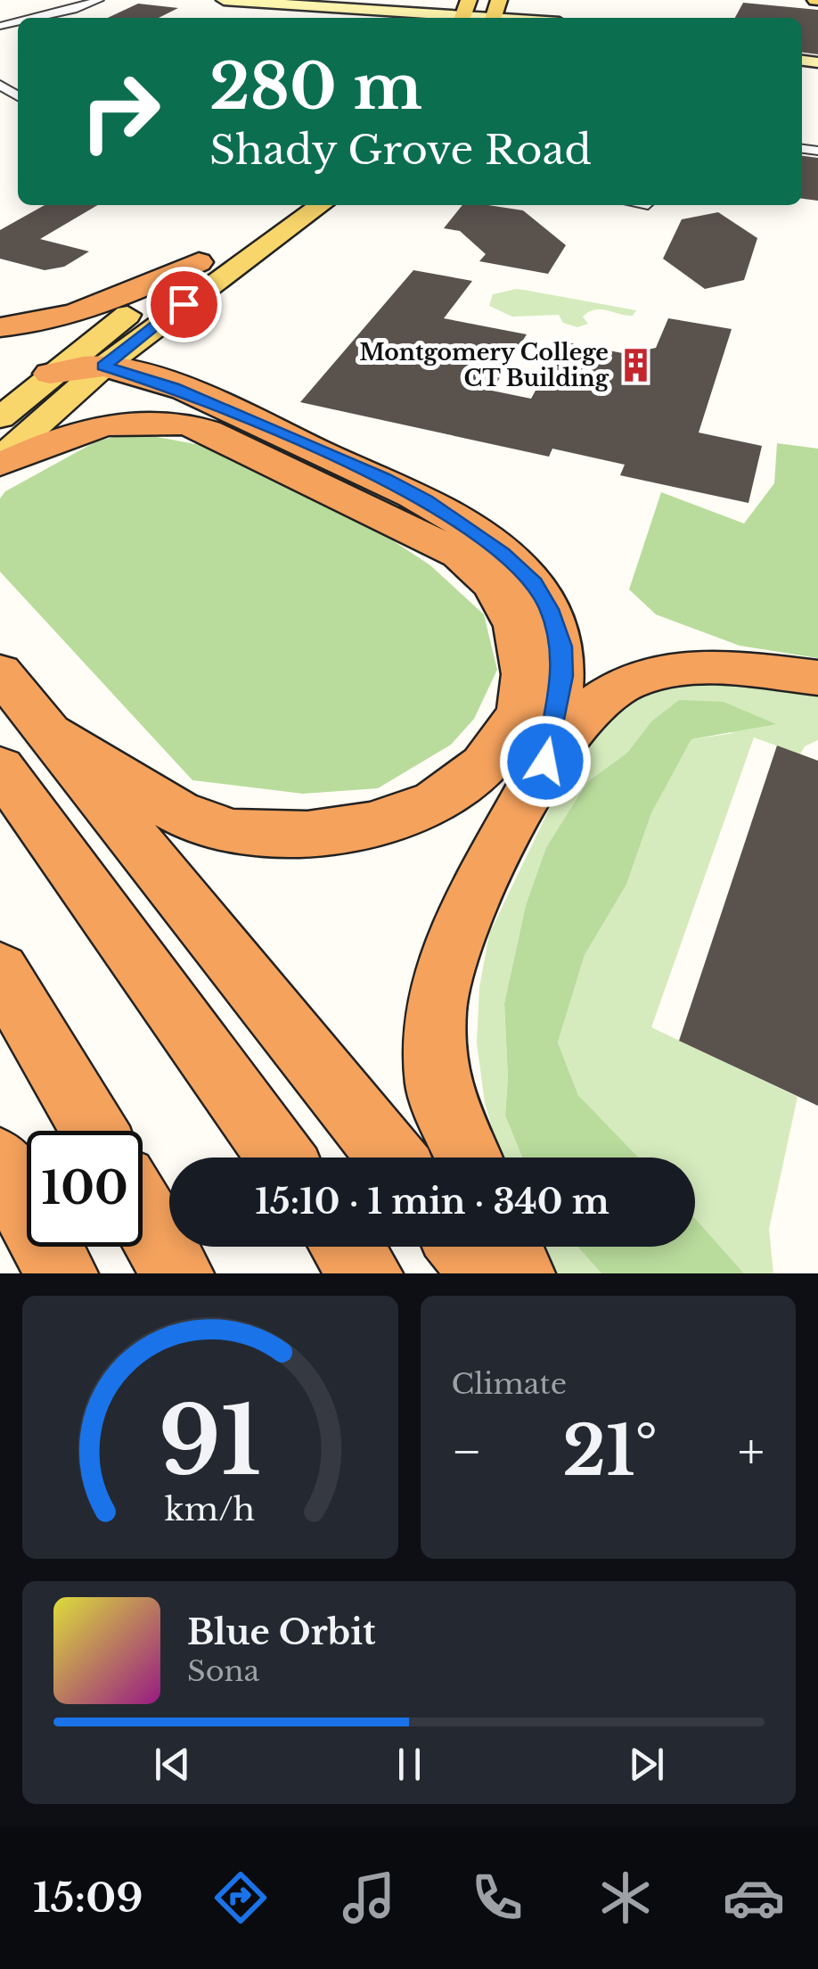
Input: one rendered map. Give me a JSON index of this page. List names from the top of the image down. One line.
{"places":{"building":["Montgomery College CT Building"]},"page":{"turn":["280 m","Shady Grove Road"],"limit":"100","trip":"15:10 · 1 min · 340 m","tile":"Climate","heat":["−","21°","+"],"song":["Blue Orbit","Sona"],"tabs":"15:09","gauge":["91","km/h"]}}
